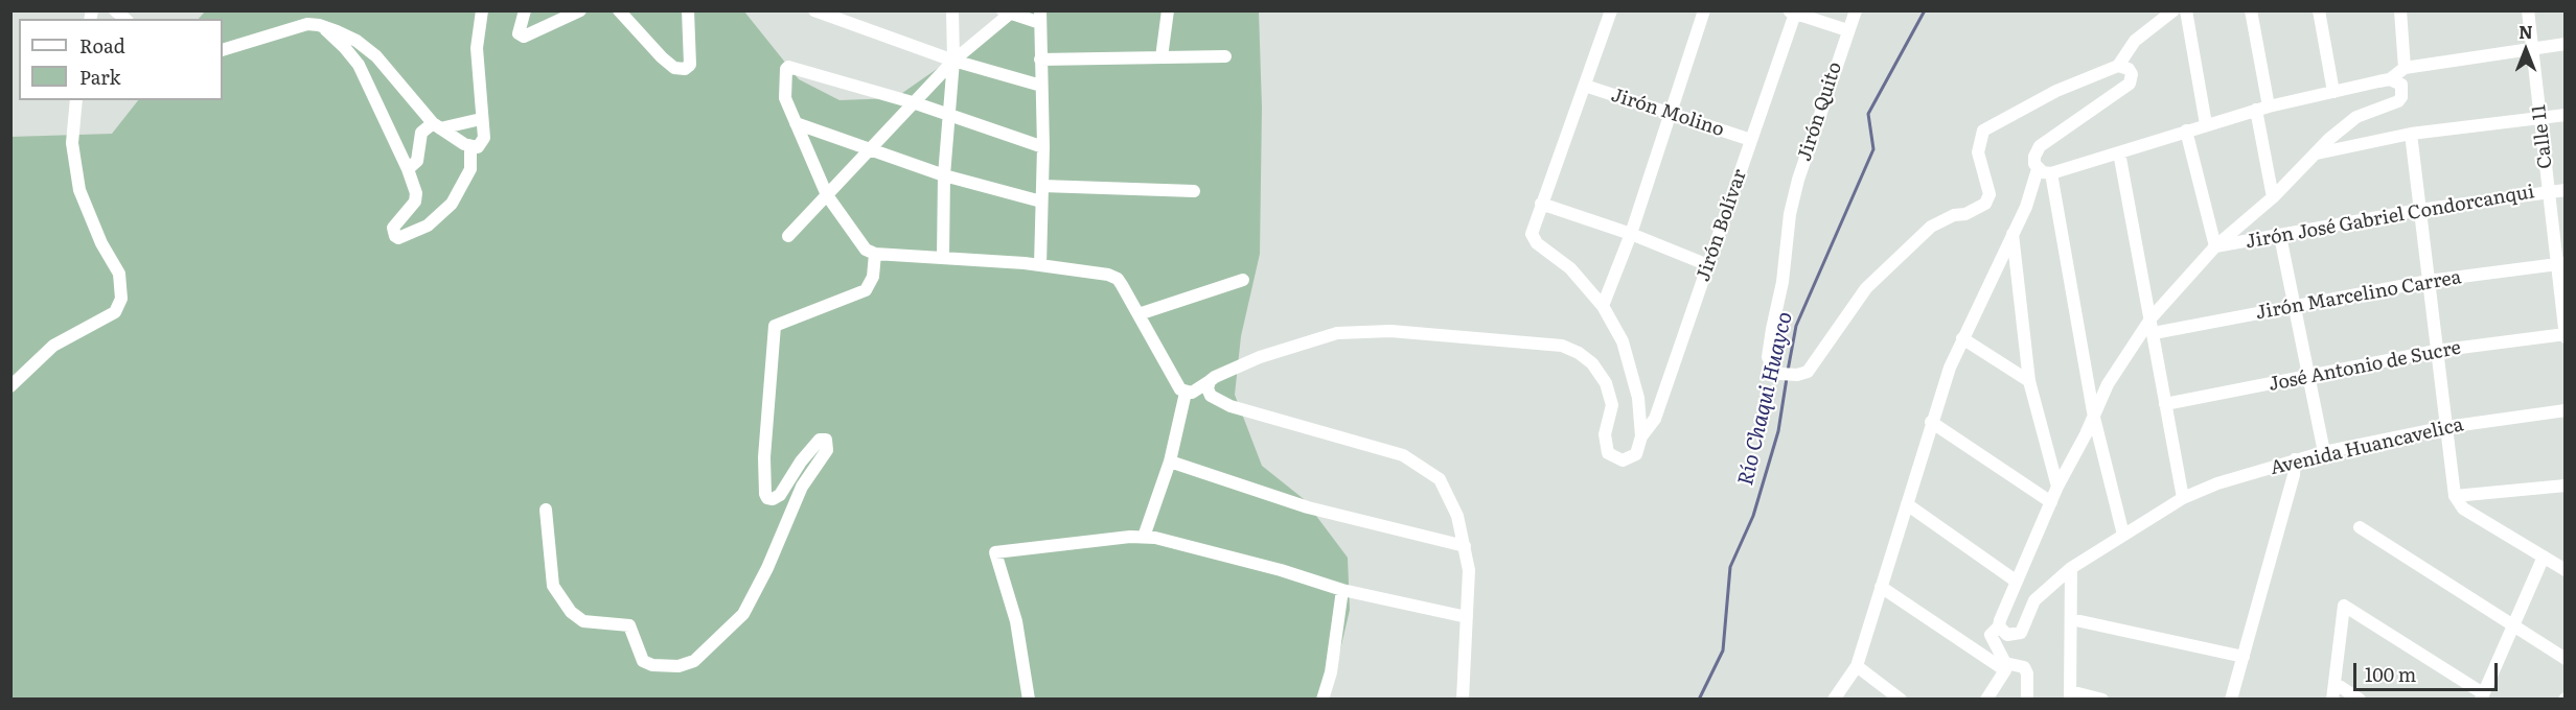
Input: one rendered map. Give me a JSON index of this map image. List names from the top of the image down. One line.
{"streets":{"street":["Jirón Quito","Jirón Molino","Calle 11","Jirón José Gabriel Condorcanqui","Jirón Bolívar","Jirón Marcelino Carrea","José Antonio de Sucre","Avenida Huancavelica"]},"crossings":[["Jirón Molino","Jirón Bolívar"],["Calle 11","Jirón José Gabriel Condorcanqui"],["Calle 11","Jirón Marcelino Carrea"],["Calle 11","José Antonio de Sucre"]],"water":["Río Chaqui Huayco"],"legend":["Road","Park"],"scale_bar":"100 m","north":"top"}
